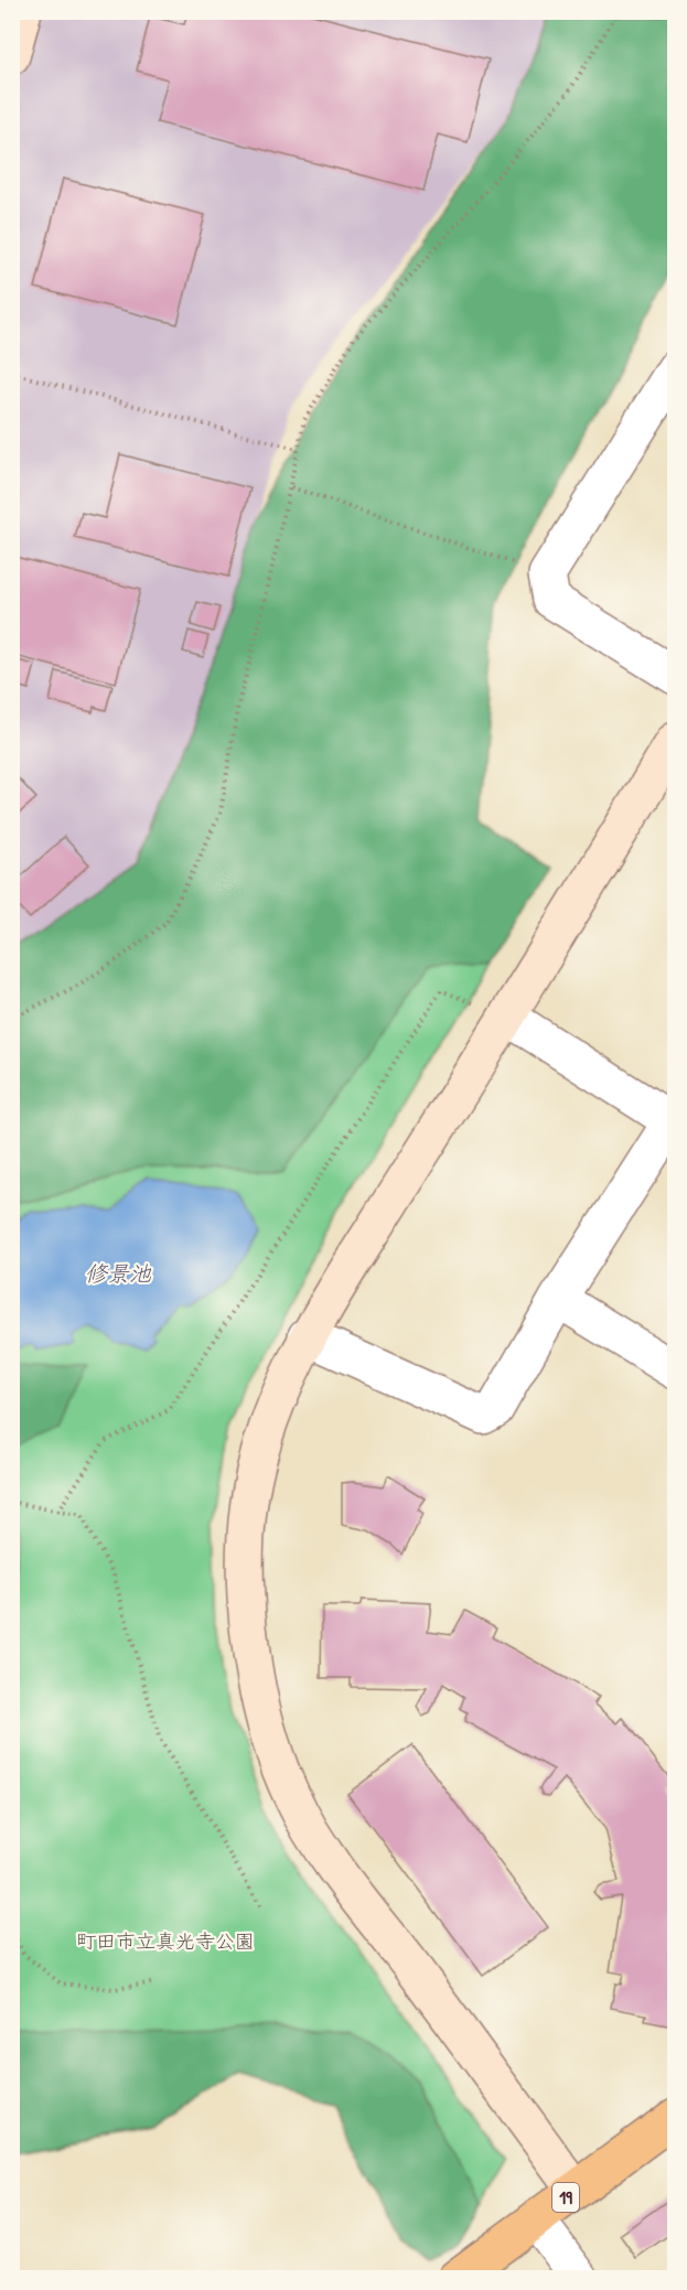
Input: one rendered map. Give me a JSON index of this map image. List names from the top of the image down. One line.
{"streets":{"main road":["19"]},"water":["修景池"],"parks":["町田市立真光寺公園"]}
